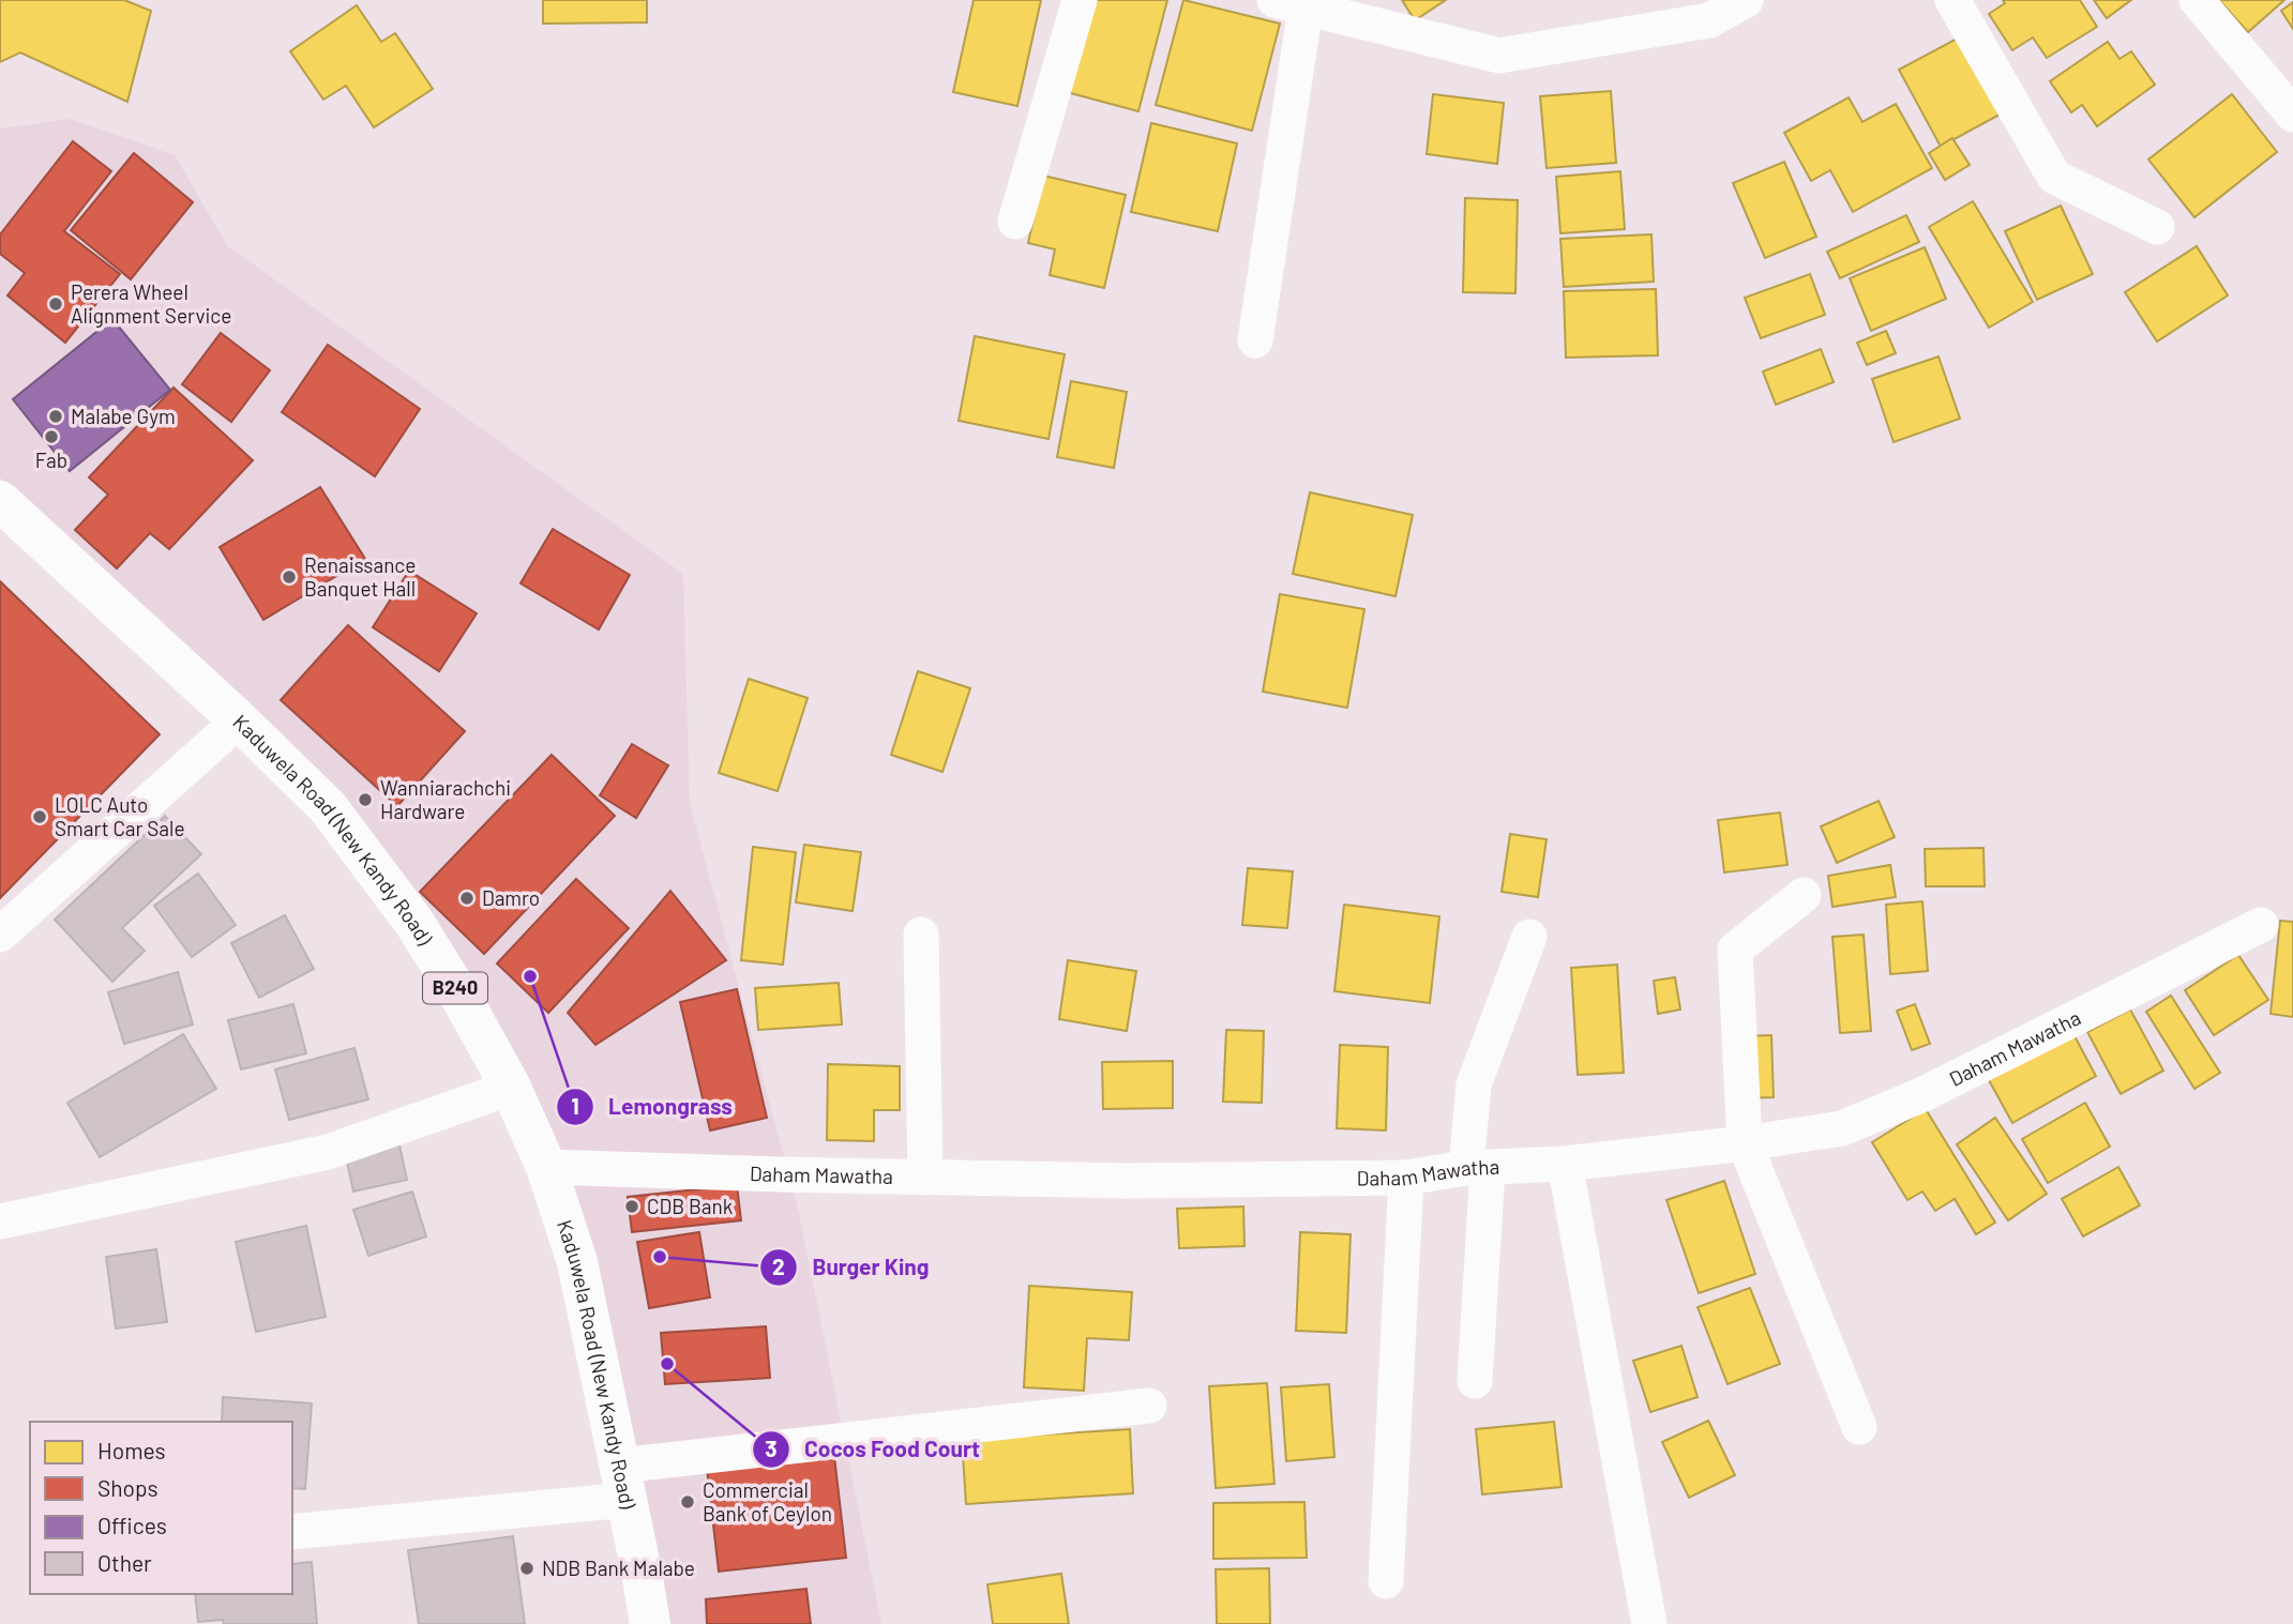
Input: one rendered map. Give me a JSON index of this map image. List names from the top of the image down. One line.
{"streets":{"main road":["Kaduwela Road (New Kandy Road)","B240"],"street":["Daham Mawatha"]},"crossings":[["Kaduwela Road (New Kandy Road)","Daham Mawatha"]],"places":["Perera Wheel Alignment Service","Malabe Gym","Fab","Renaissance Banquet Hall","Wanniarachchi Hardware","LOLC Auto Smart Car Sale","Damro","Lemongrass","CDB Bank","Burger King","Cocos Food Court","Commercial Bank of Ceylon","NDB Bank Malabe"],"legend":["Homes","Shops","Offices","Other"]}
